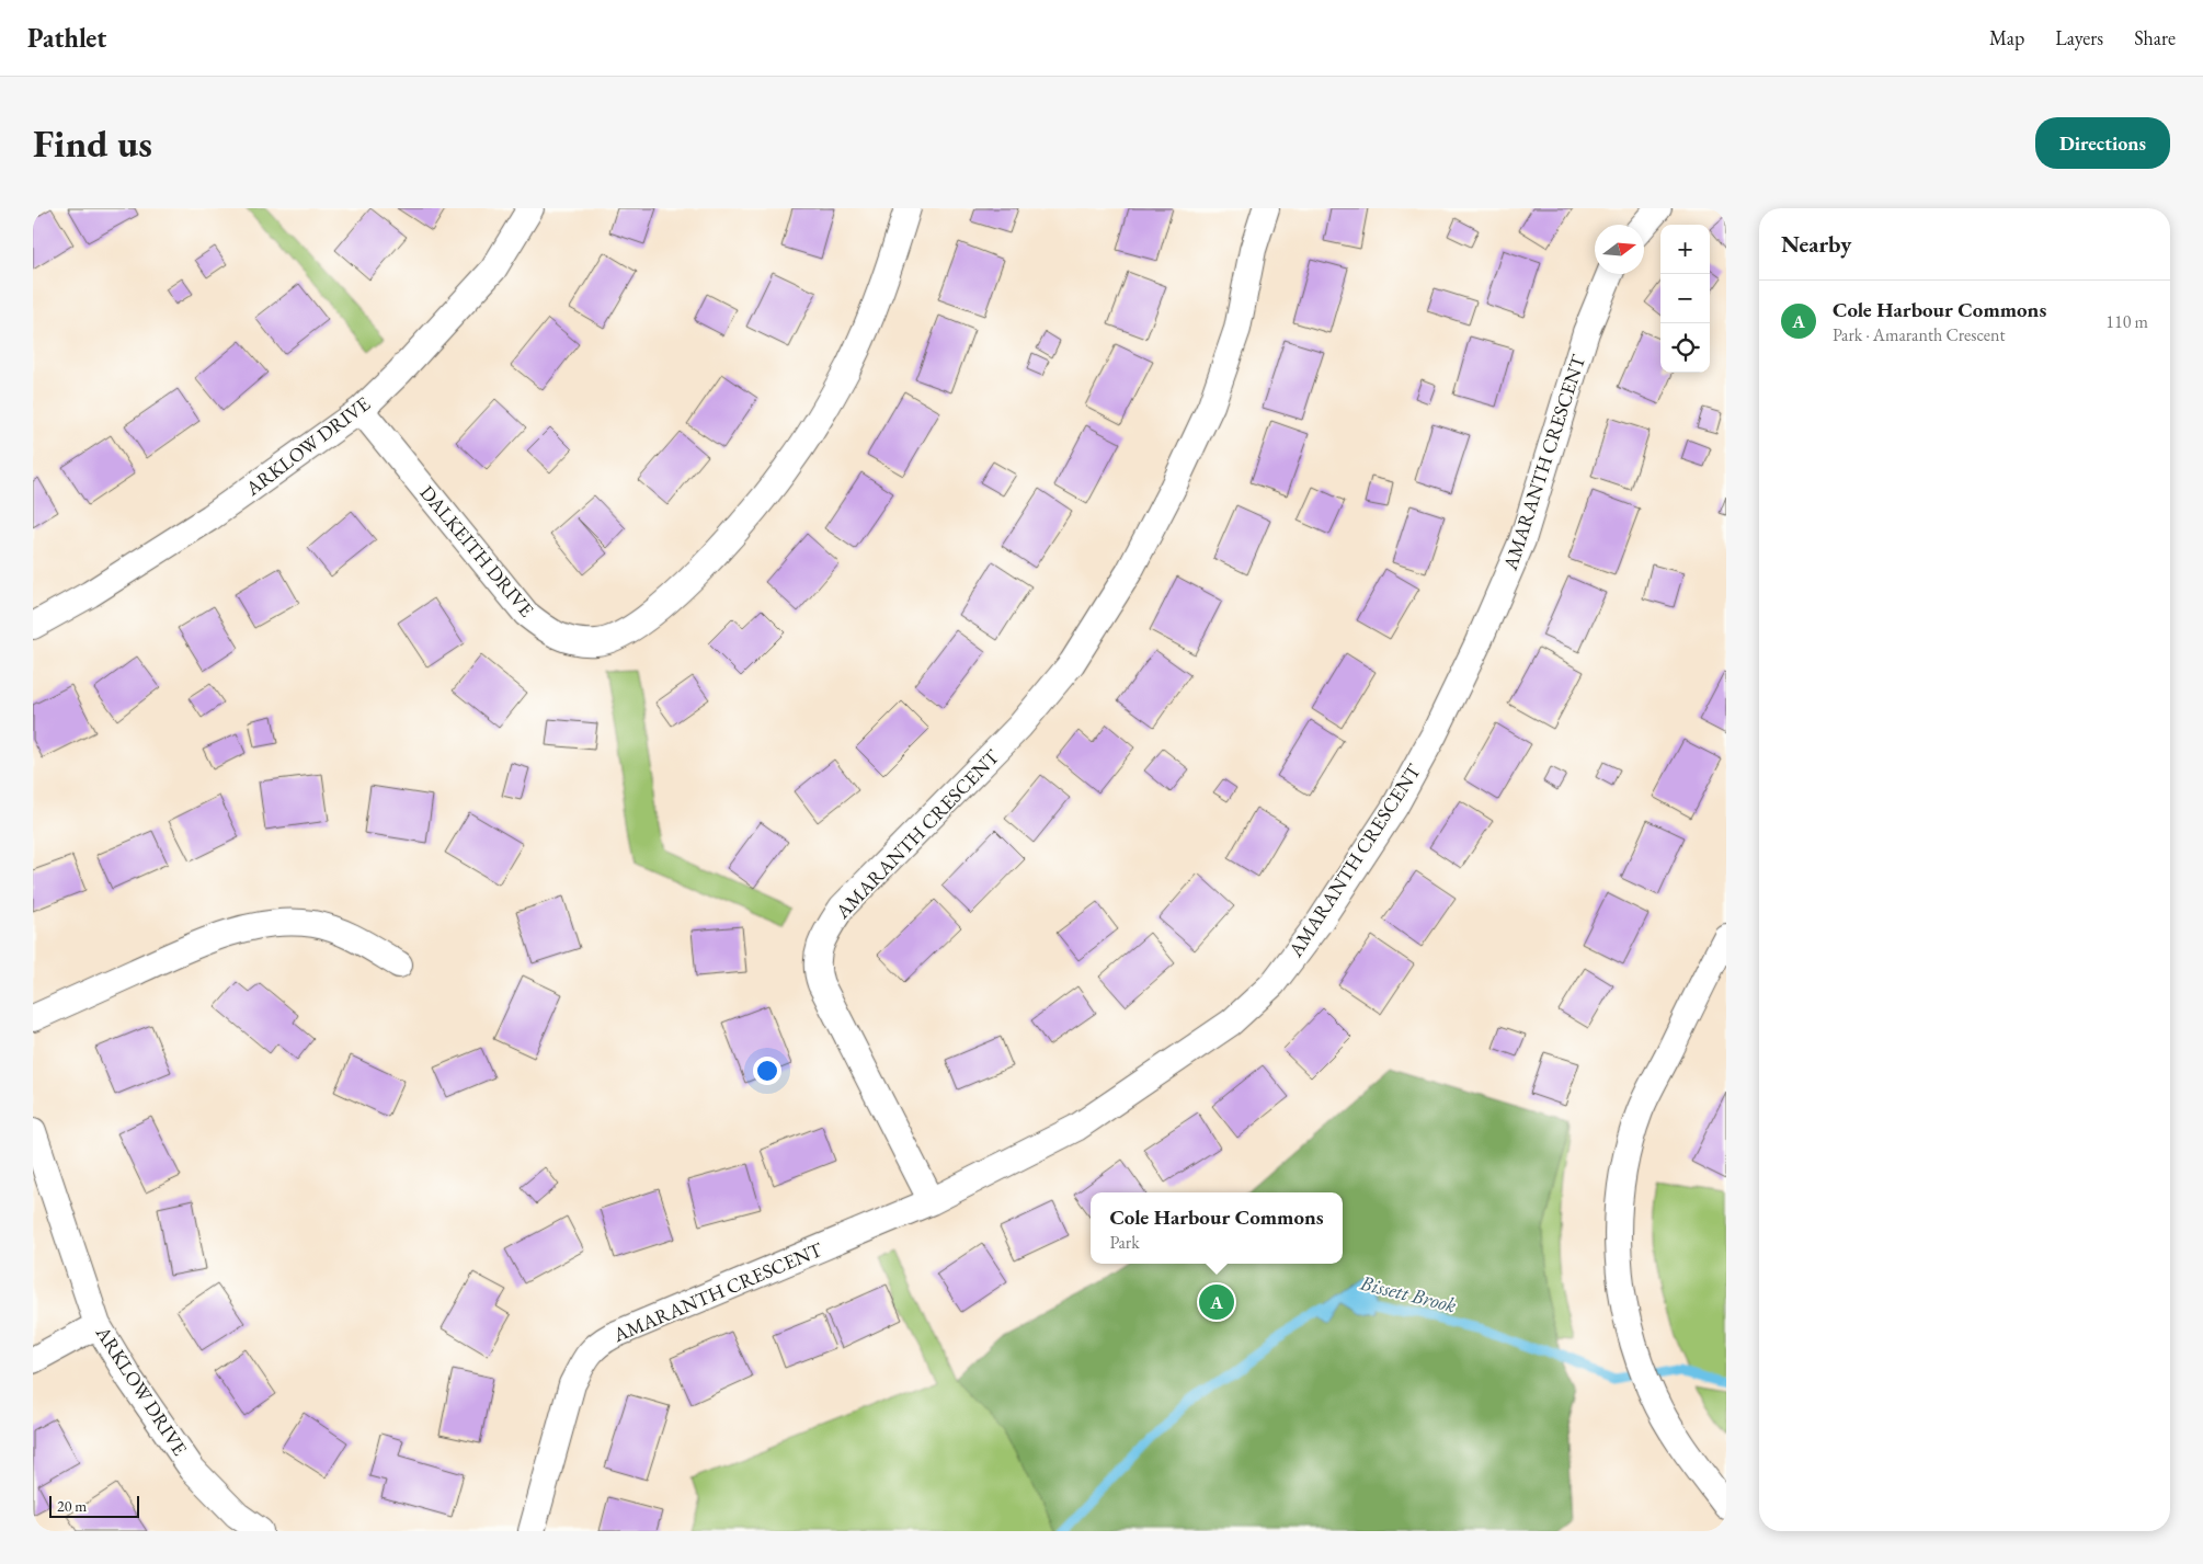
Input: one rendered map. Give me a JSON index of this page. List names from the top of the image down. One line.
{"streets":{"street":["ARKLOW DRIVE","AMARANTH CRESCENT","DALKEITH DRIVE"]},"crossings":[["ARKLOW DRIVE","DALKEITH DRIVE"]],"water":["Bissett Brook"],"scale_bar":"20 m","north":"right","page":{"header":"Pathlet","nav":["Map","Layers","Share"],"buttons":"Directions","title":"Find us","heading":"Nearby","map_buttons":["+","−"],"list":[{"mark":"A","name":"Cole Harbour Commons","note":"Park · Amaranth Crescent","value":"110 m"}],"popup":["Cole Harbour Commons","Park"],"pins":"A","scale":"20 m"}}
